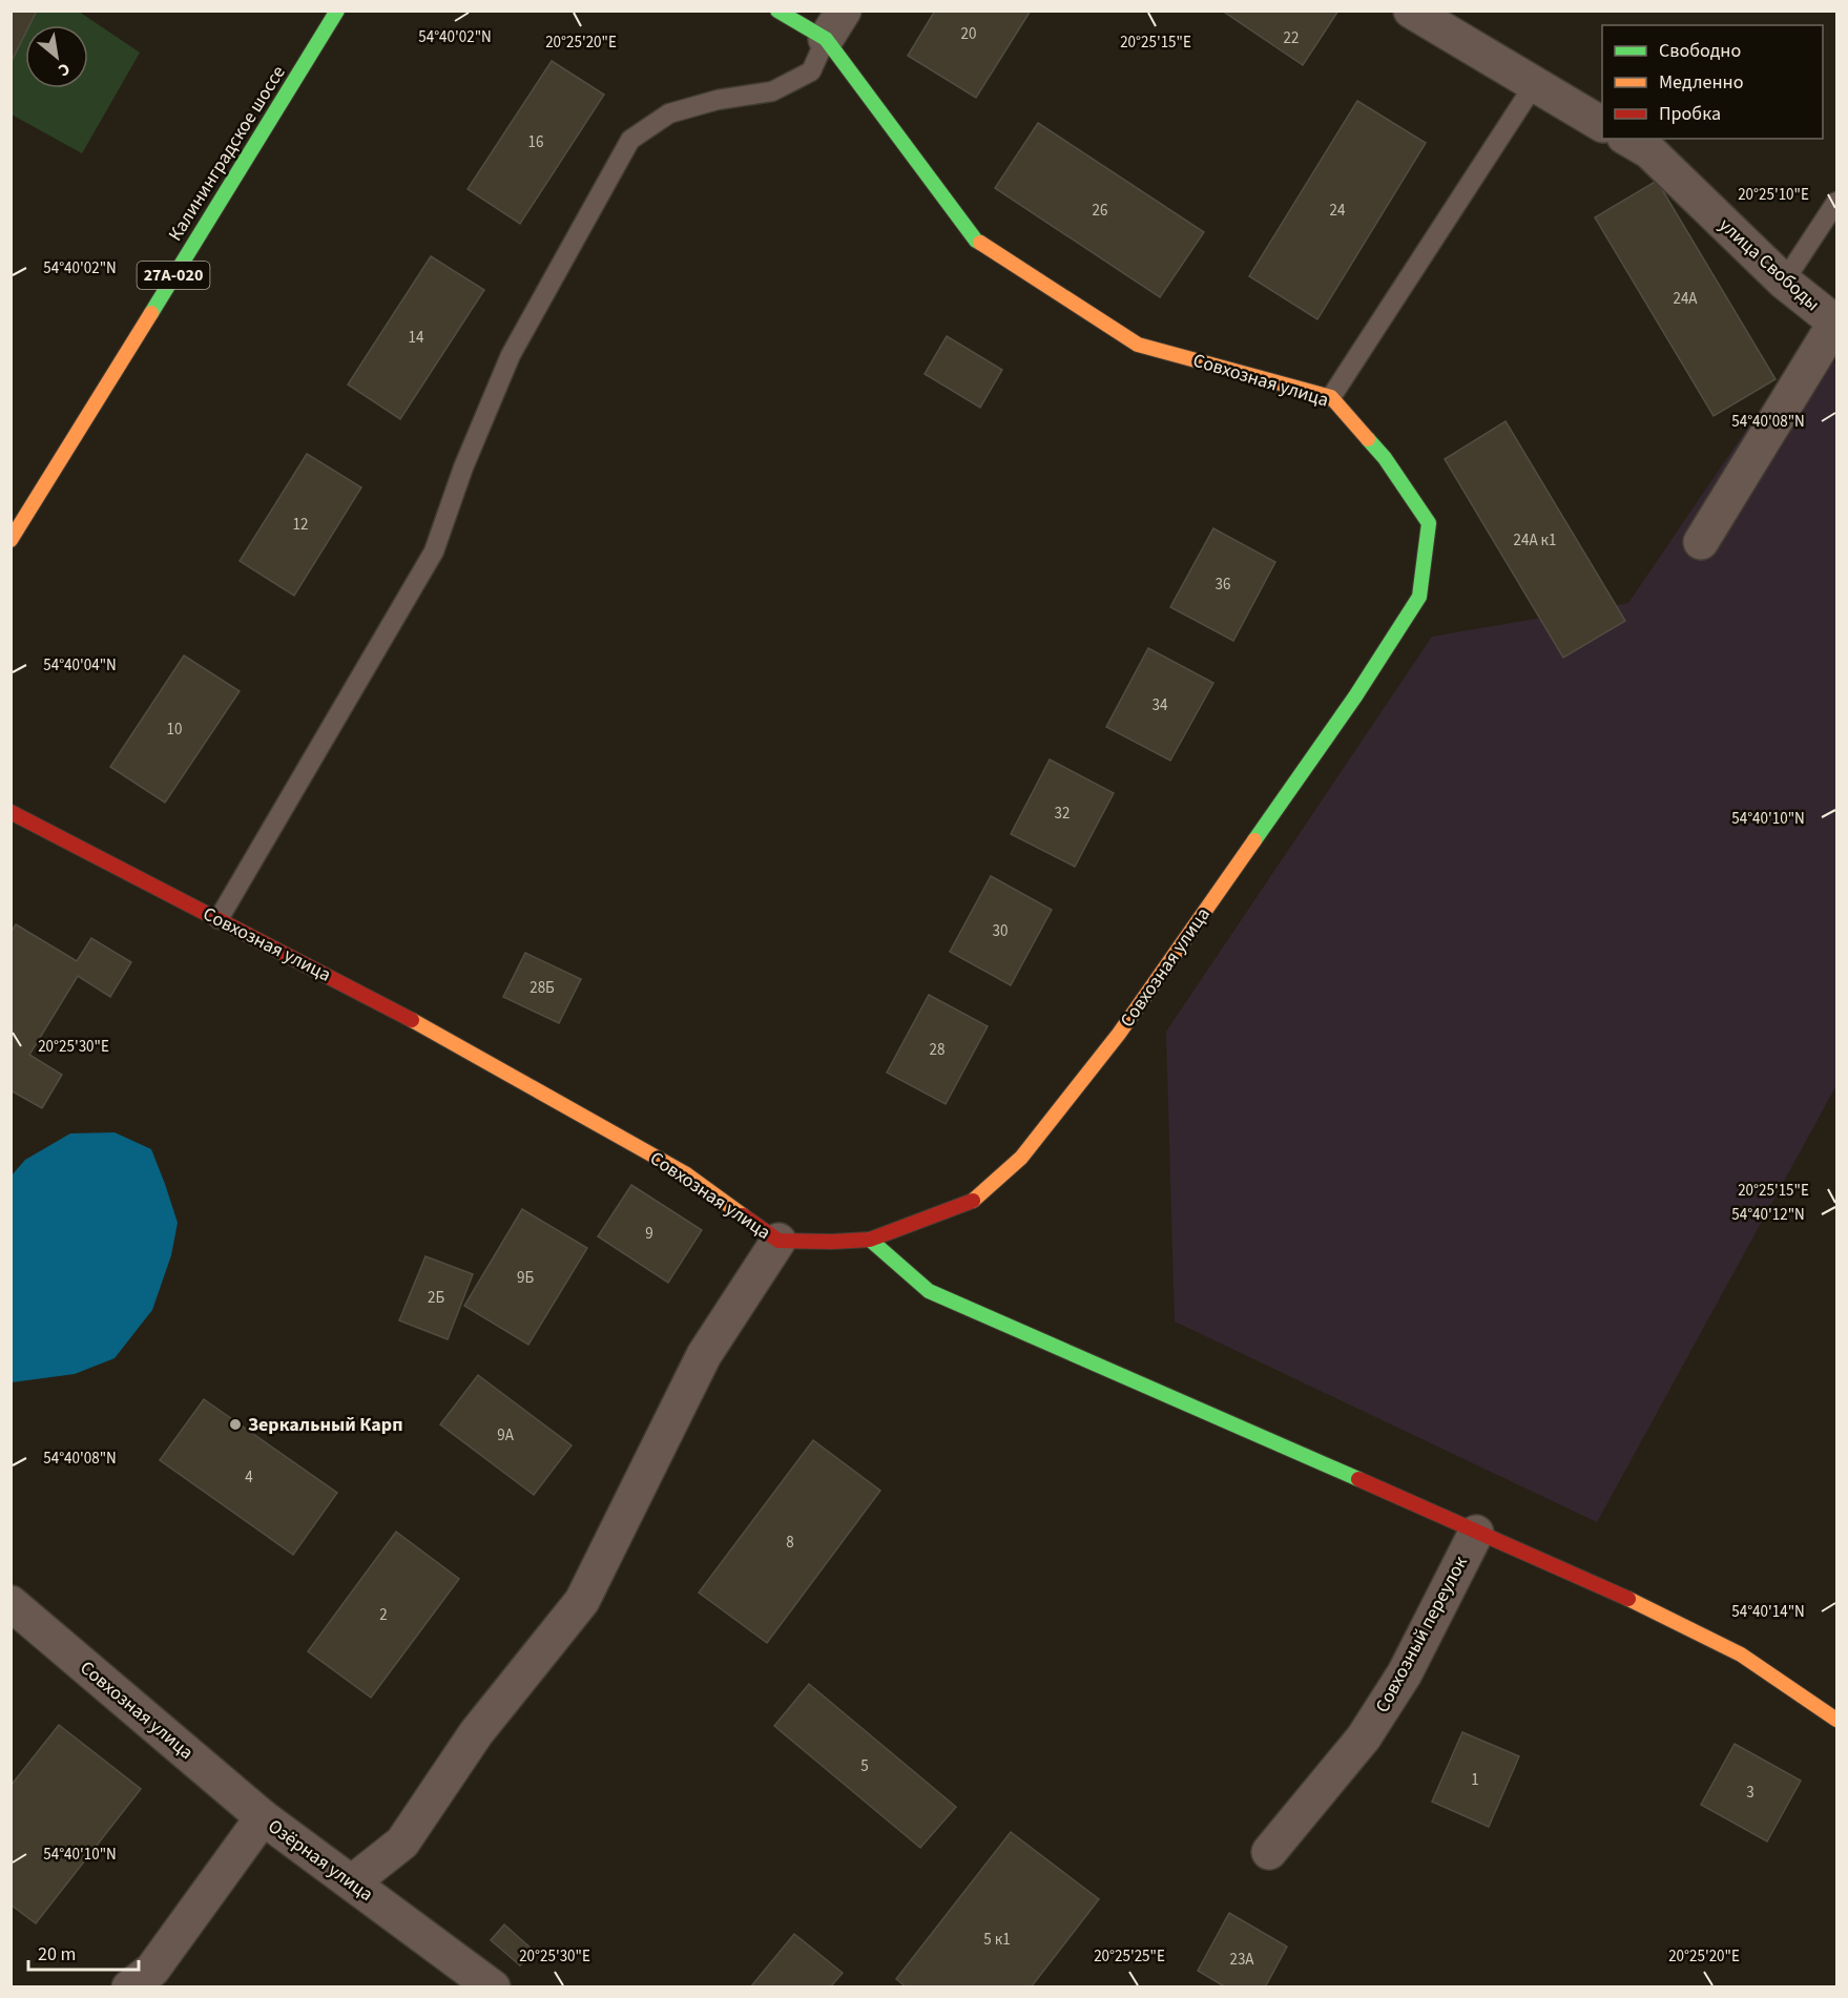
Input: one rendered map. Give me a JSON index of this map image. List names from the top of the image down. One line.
{"streets":{"street":["Калининградское шоссе","улица Свободы","27А-020","Совхозная улица","Совхозный переулок","Озёрная улица"]},"crossings":[["Совхозная улица","Озёрная улица"]],"places":["Зеркальный Карп"],"house_numbers":["20","22","16","26","24","24А","14","12","24А к1","36","34","10","32","30","28Б","28","9","9Б","2Б","9А","4","8","2","5","1","3","5 к1","23А"],"legend":["Свободно","Медленно","Пробка"],"scale_bar":"20 m","north":"bottom right","coordinates":["54°40'02\"N","20°25'20\"E","20°25'15\"E","20°25'10\"E","54°40'08\"N","54°40'04\"N","54°40'10\"N","20°25'30\"E","54°40'12\"N","54°40'14\"N","20°25'25\"E"]}
